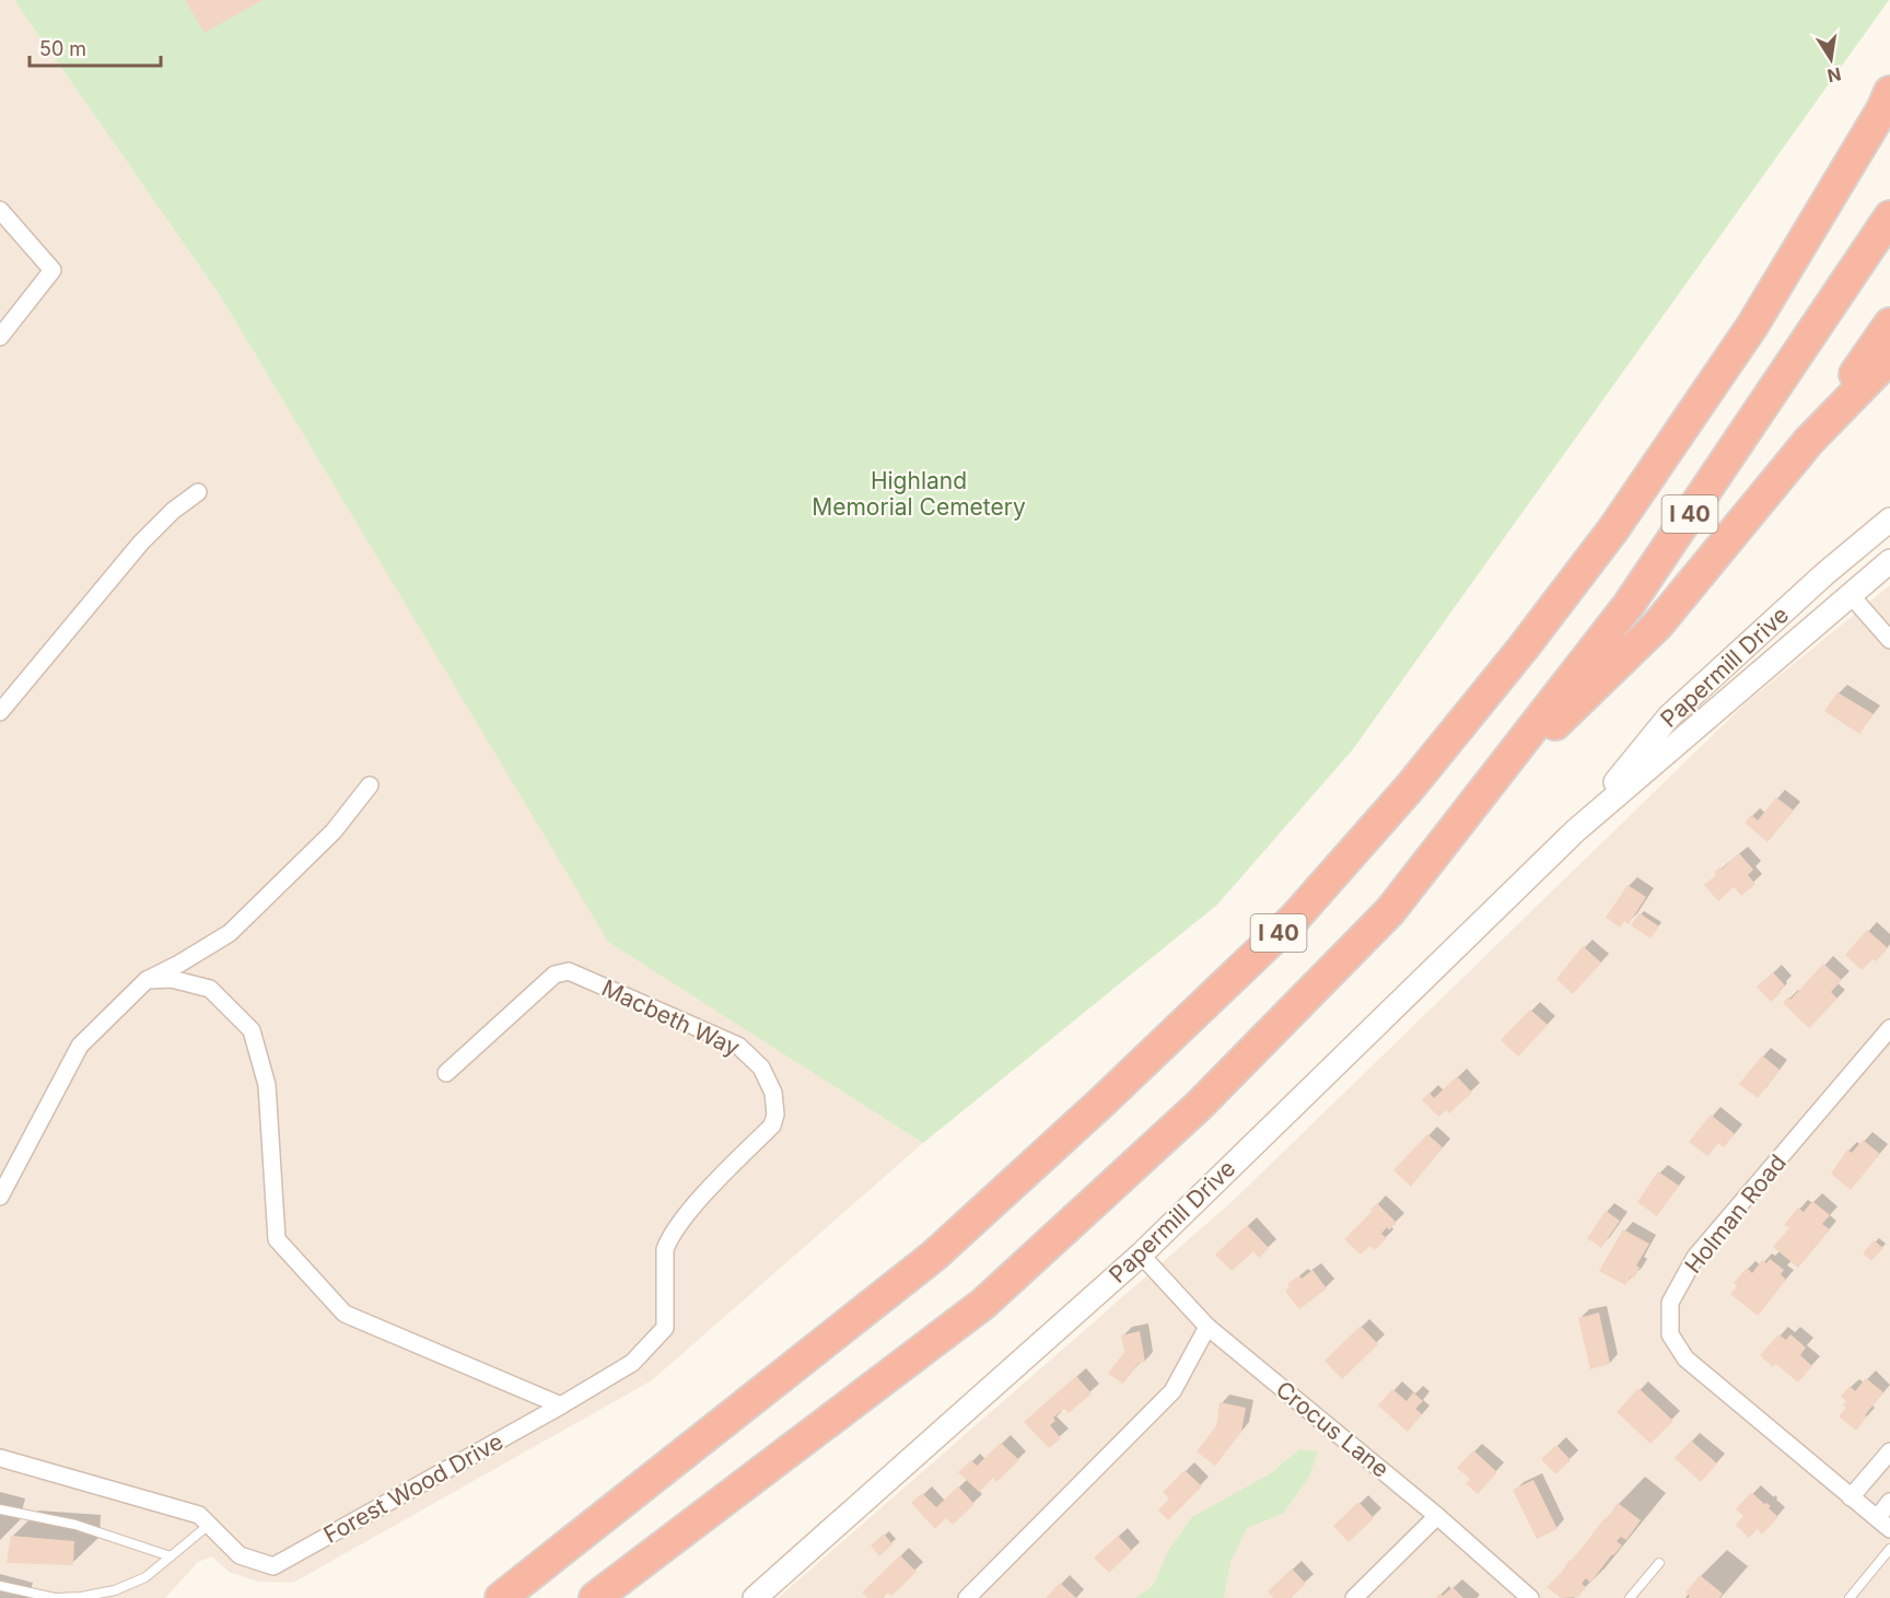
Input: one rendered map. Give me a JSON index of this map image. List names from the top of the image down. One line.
{"streets":{"highway":["I 40"],"main road":["Papermill Drive"],"street":["Macbeth Way","Holman Road","Crocus Lane","Forest Wood Drive"]},"crossings":[["Papermill Drive","Crocus Lane"],["Macbeth Way","Forest Wood Drive"]],"parks":["Highland Memorial Cemetery"],"scale_bar":"50 m","north":"bottom"}
